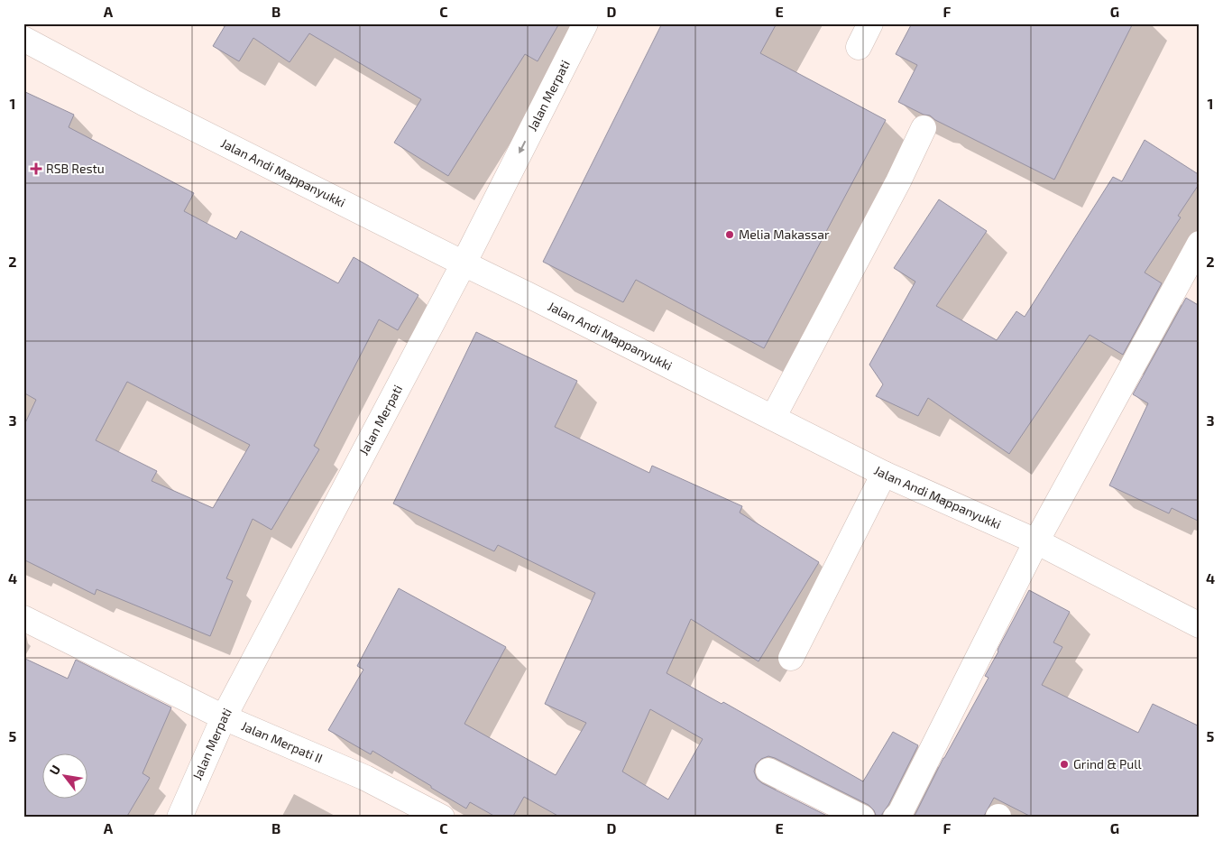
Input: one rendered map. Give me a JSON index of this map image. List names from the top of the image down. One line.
{"streets":{"street":["Jalan Merpati","Jalan Andi Mappanyukki","Jalan Merpati II"]},"crossings":[["Jalan Merpati","Jalan Andi Mappanyukki"],["Jalan Merpati","Jalan Merpati II"]],"places":{"health":["RSB Restu"],"other":["Melia Makassar","Grind & Pull"]},"north":"top left","grid":{"columns":["A","B","C","D","E","F","G"],"rows":["1","2","3","4","5"]}}
